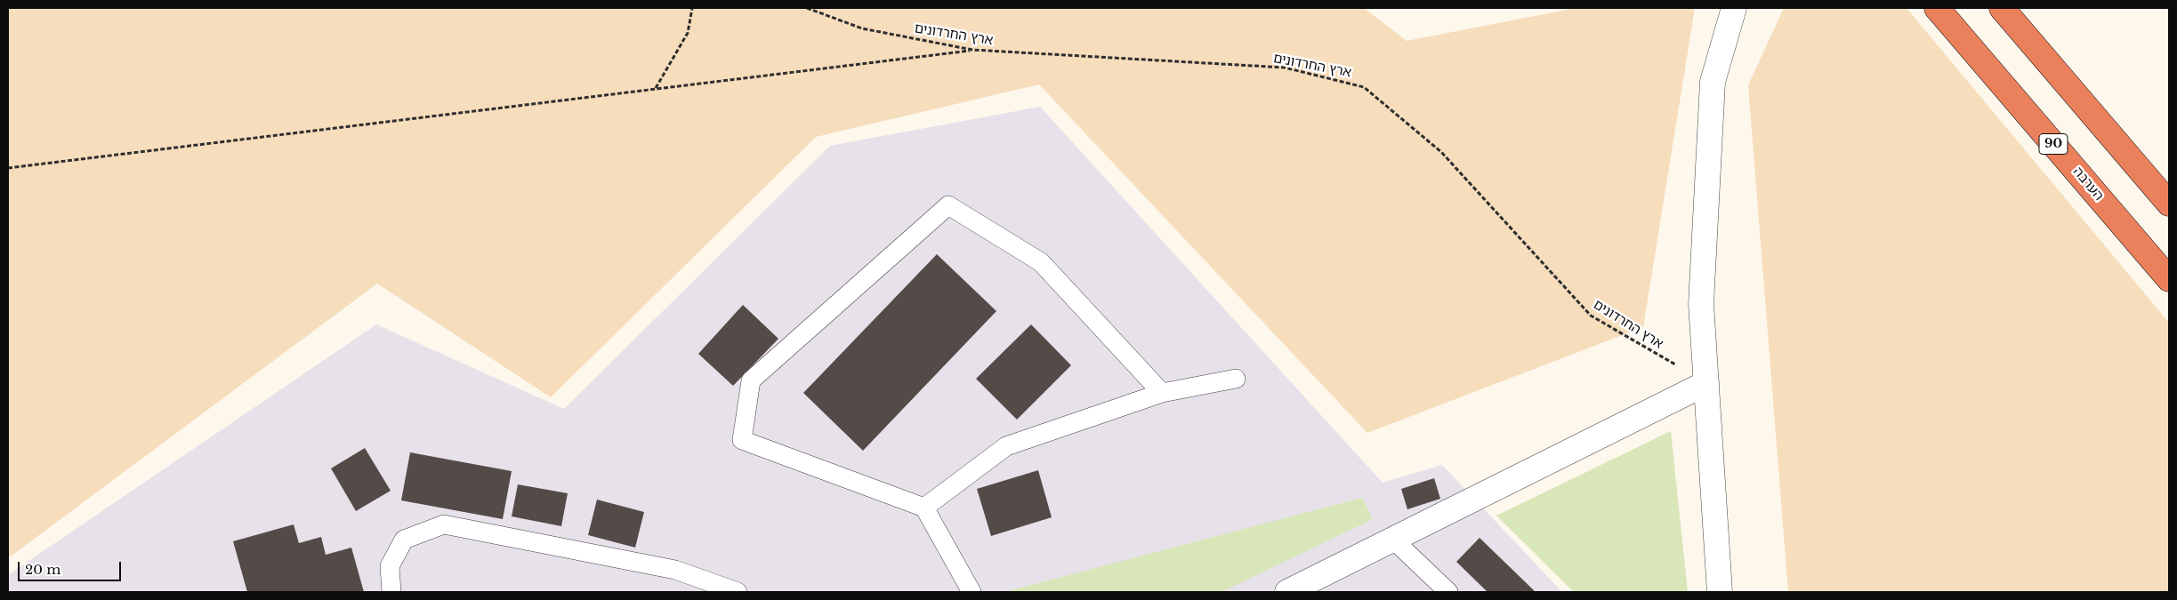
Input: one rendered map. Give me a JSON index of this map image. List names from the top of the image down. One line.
{"streets":{"highway":["90","הערבה"],"path":["ארץ החרדונים"]},"scale_bar":"20 m"}
